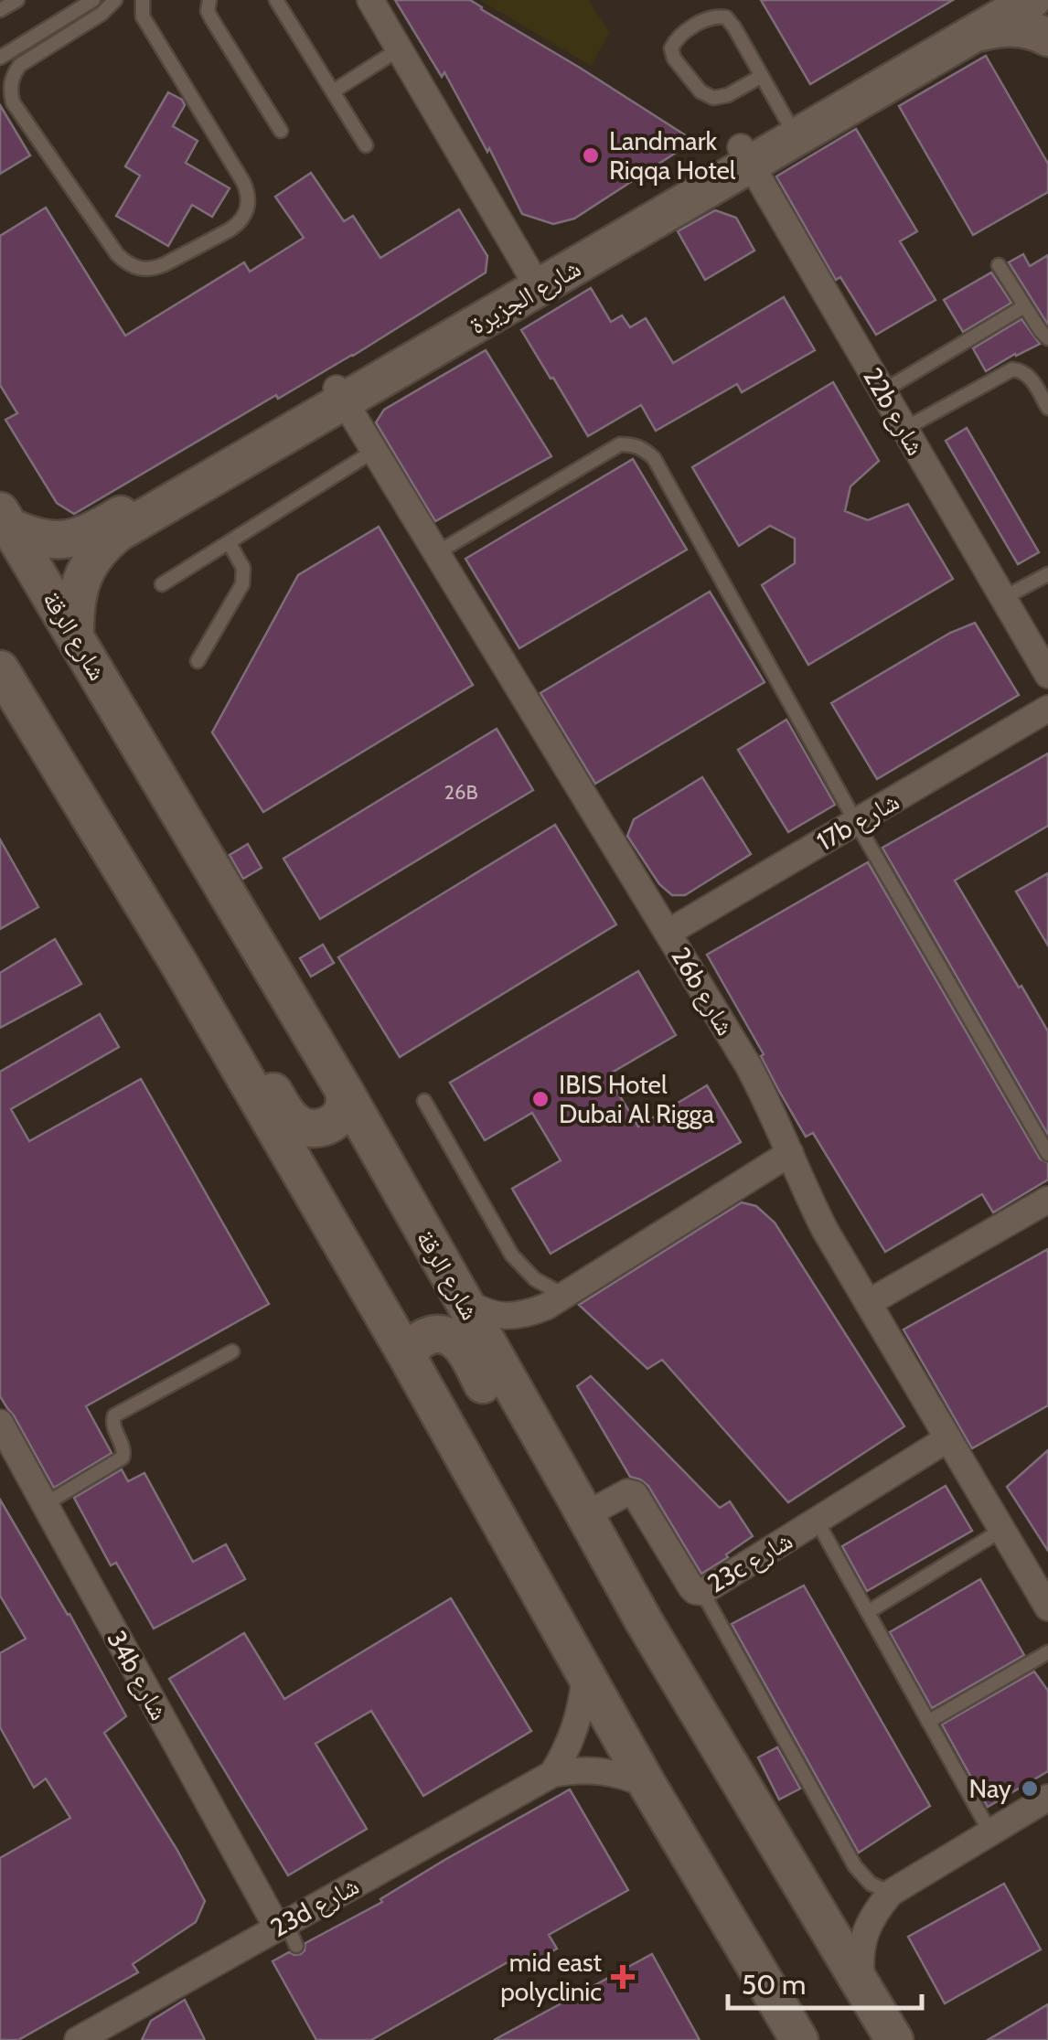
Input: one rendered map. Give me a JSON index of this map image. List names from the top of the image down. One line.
{"streets":{"street":["شارع الجزيرة","22b شارع","شارع الرقة","17b شارع","26b شارع","23c شارع","34b شارع","23d شارع"]},"crossings":[["شارع الجزيرة","22b شارع"],["شارع الجزيرة","شارع الرقة"],["شارع الجزيرة","26b شارع"],["شارع الرقة","23c شارع"],["17b شارع","26b شارع"],["26b شارع","23c شارع"],["34b شارع","23d شارع"]],"places":{"other":["Landmark Riqqa Hotel","IBIS Hotel Dubai Al Rigga","Nay"],"health":["mid east polyclinic"]},"house_numbers":["26B"],"scale_bar":"50 m"}
